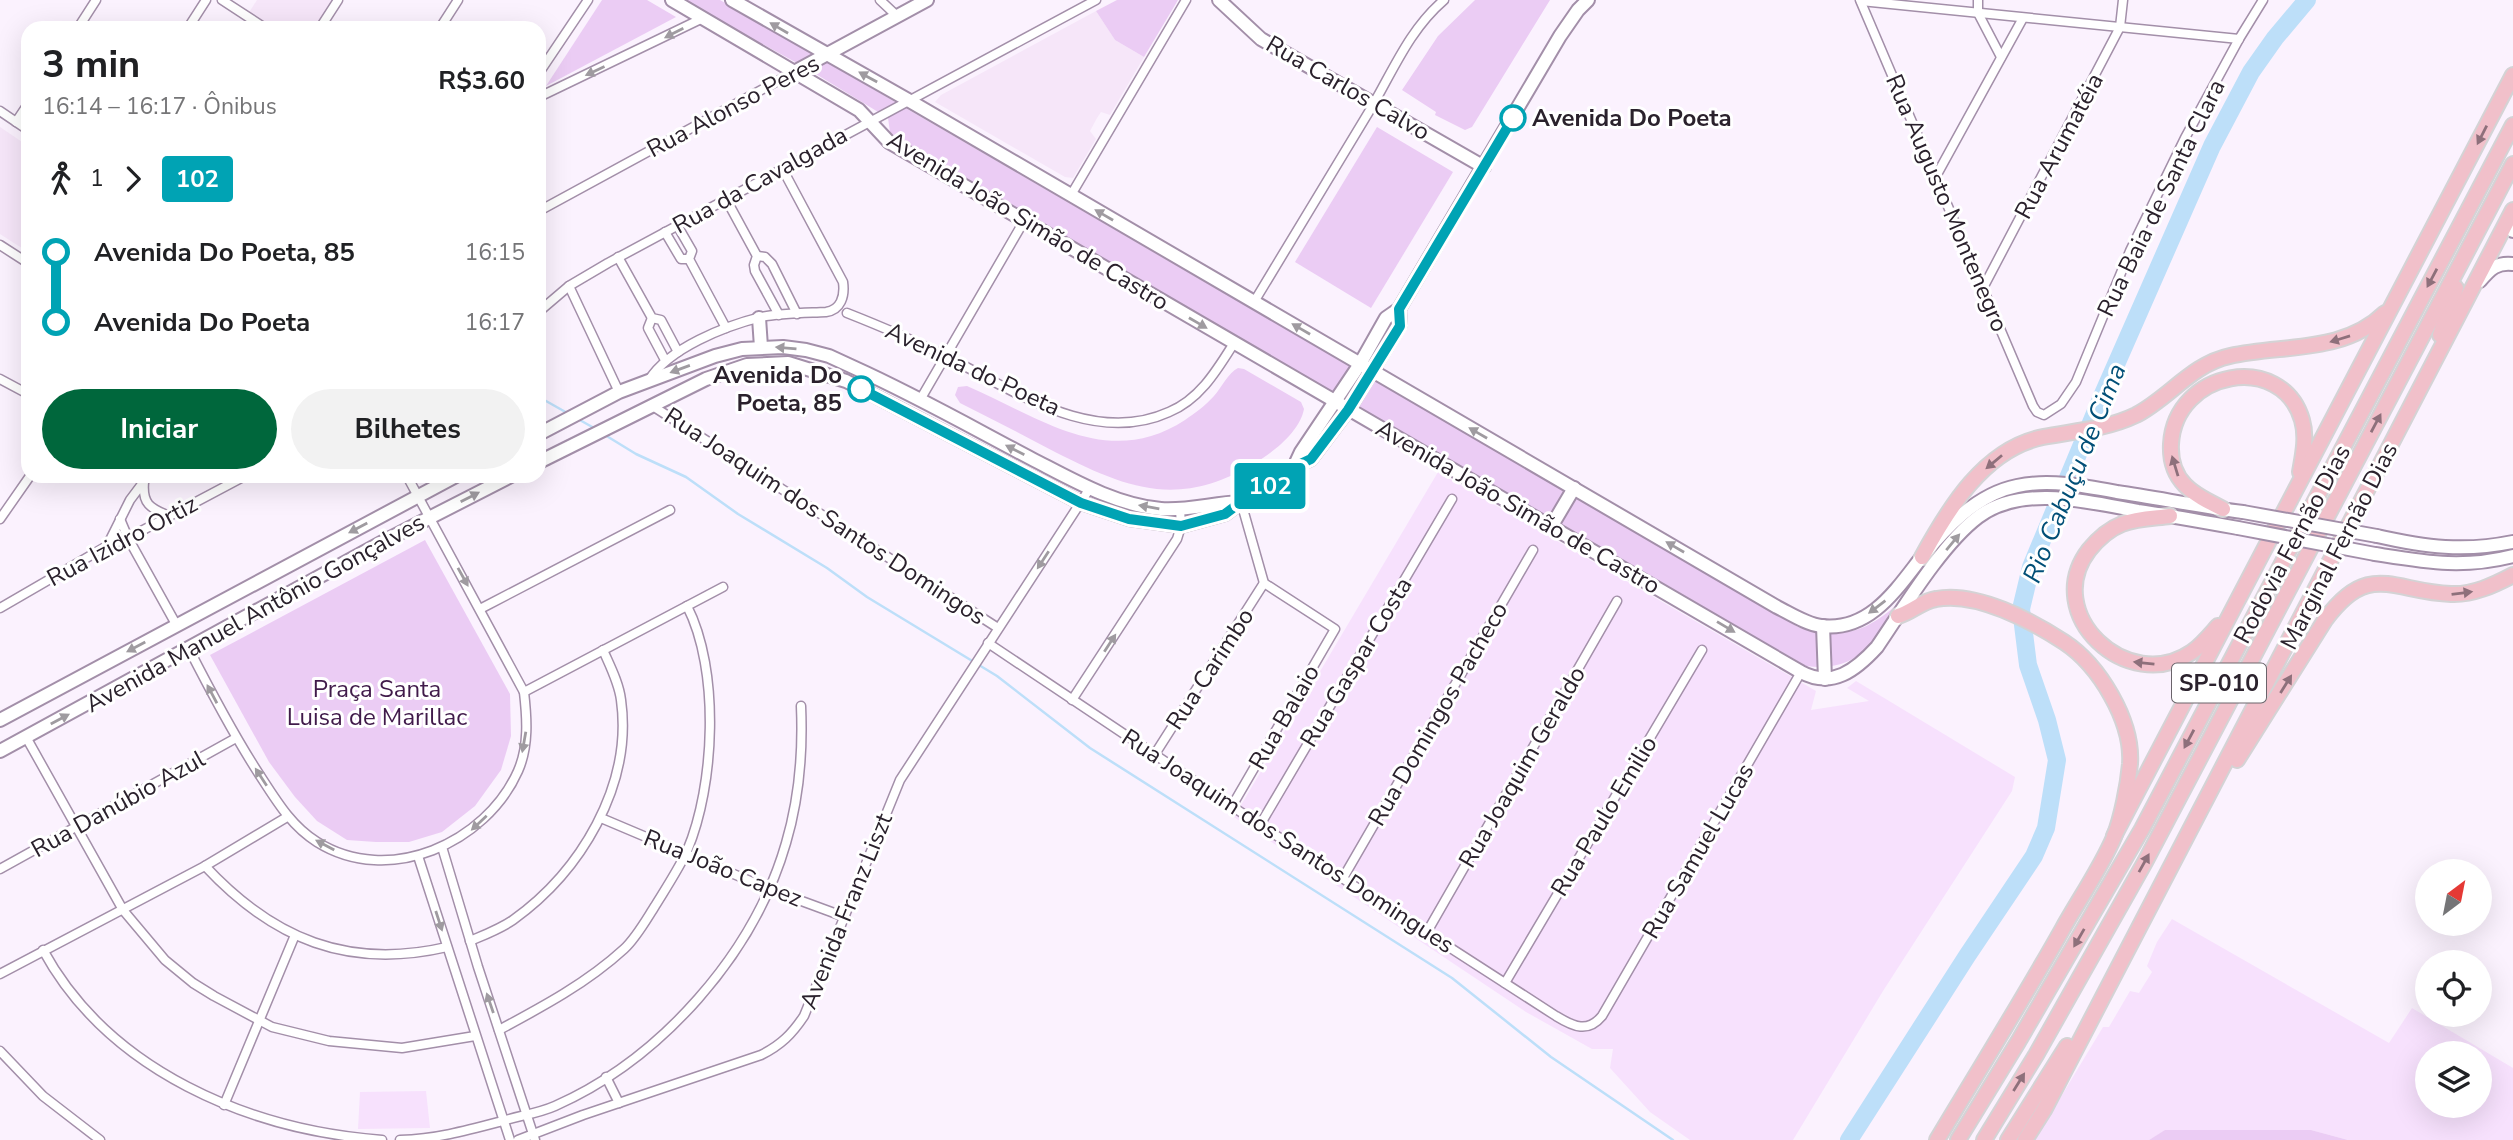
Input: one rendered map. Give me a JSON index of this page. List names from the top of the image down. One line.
{"streets":{"highway":["Rodovia Fernão Dias","Marginal Fernão Dias","SP-010"],"main road":["Rua Carlos Calvo","Rua Alonso Peres","Avenida João Simão de Castro","Avenida do Poeta","Avenida Manuel Antônio Gonçalves"],"street":["Rua Arumatéia","Rua da Cavalgada","Rua Baia de Santa Clara","Rua Augusto Montenegro","Rua Joaquim dos Santos Domingos","Rua Izidro Ortiz","Rua Gaspar Costa","Rua Carimbo","Rua Domingos Pacheco","Rua Balaio","Rua Joaquim Geraldo","Rua Danúbio Azul","Rua Paulo Emilio","Rua Joaquim dos Santos Domingues","Rua Samuel Lucas","Rua João Capez","Avenida Franz Liszt"]},"crossings":[["Rua Carlos Calvo","Avenida do Poeta"],["Rua Alonso Peres","Avenida João Simão de Castro"],["Rua Arumatéia","Rua Augusto Montenegro"],["Rua da Cavalgada","Avenida João Simão de Castro"],["Rua da Cavalgada","Avenida do Poeta"],["Rua Baia de Santa Clara","Rua Augusto Montenegro"],["Avenida João Simão de Castro","Avenida do Poeta"],["Avenida João Simão de Castro","Rua Samuel Lucas"],["Avenida do Poeta","Rua Joaquim dos Santos Domingos"],["Avenida do Poeta","Avenida Franz Liszt"],["Rua Joaquim dos Santos Domingos","Avenida Franz Liszt"],["Rua Gaspar Costa","Rua Joaquim dos Santos Domingues"],["Rua Carimbo","Rua Balaio"],["Rua Carimbo","Rua Joaquim dos Santos Domingues"],["Rua Domingos Pacheco","Rua Joaquim dos Santos Domingues"],["Rua Balaio","Rua Joaquim dos Santos Domingues"],["Rua Joaquim Geraldo","Rua Joaquim dos Santos Domingues"],["Rua Paulo Emilio","Rua Joaquim dos Santos Domingues"],["Rua Joaquim dos Santos Domingues","Rua Samuel Lucas"],["Rua Joaquim dos Santos Domingues","Avenida Franz Liszt"],["Rua João Capez","Avenida Franz Liszt"]],"water":["Rio Cabuçu de Cima"],"parks":["Praça Santa Luisa de Marillac"],"places":["Avenida Do Poeta","Avenida Do Poeta, 85"],"lines":["bus line 102"],"north":"top right","page":{"on_map":"102","heading":["3 min","16:14 – 16:17 · Ônibus","R$3.60"],"legs":["1","102"],"list":[{"name":"Avenida Do Poeta, 85","value":"16:15"},{"name":"Avenida Do Poeta","value":"16:17"}],"buttons":["Iniciar","Bilhetes"]}}
